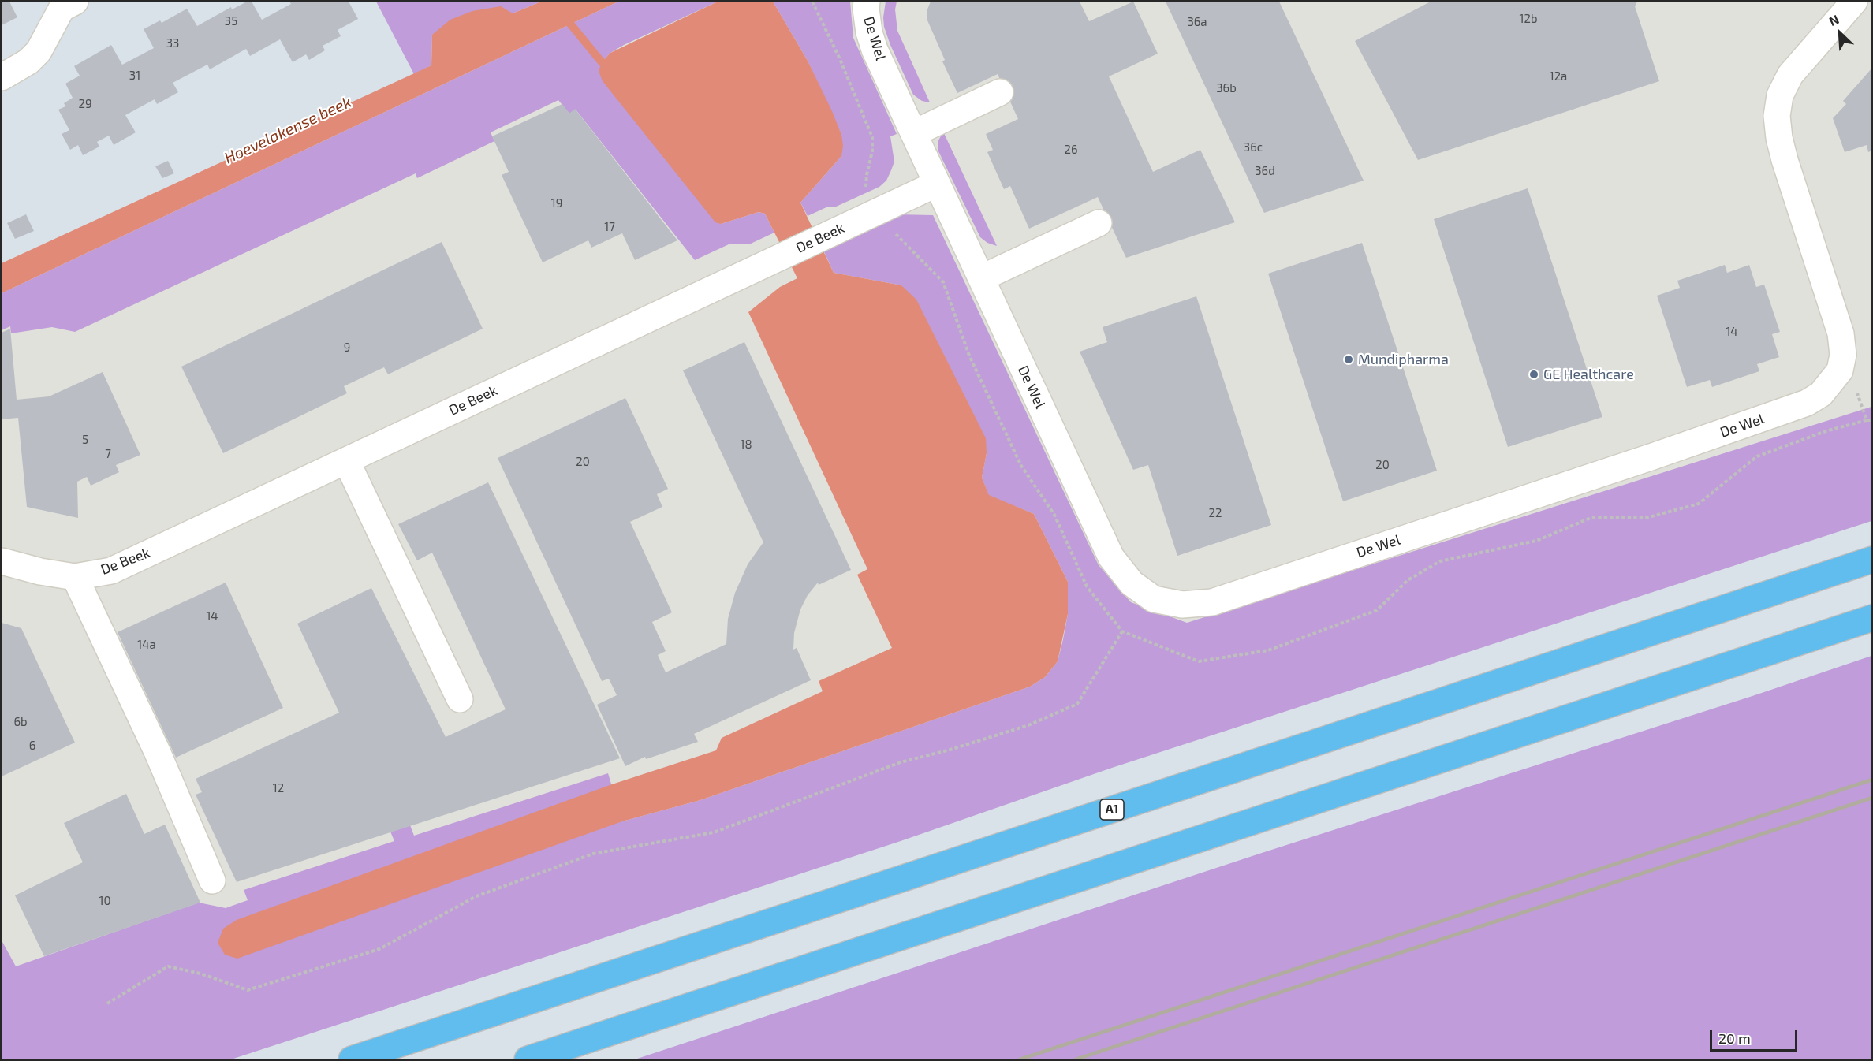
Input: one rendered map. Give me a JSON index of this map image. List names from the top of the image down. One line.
{"streets":{"highway":["A1"],"street":["De Wel","De Beek"]},"crossings":[["De Wel","De Beek"]],"water":["Hoevelakense beek"],"places":["Mundipharma","GE Healthcare"],"house_numbers":["12b","35","36a","33","31","12a","36b","29","36c","26","36d","19","17","14","9","5","18","7","20","20","22","14","14a","6b","6","12","10"],"scale_bar":"20 m","north":"top left"}
